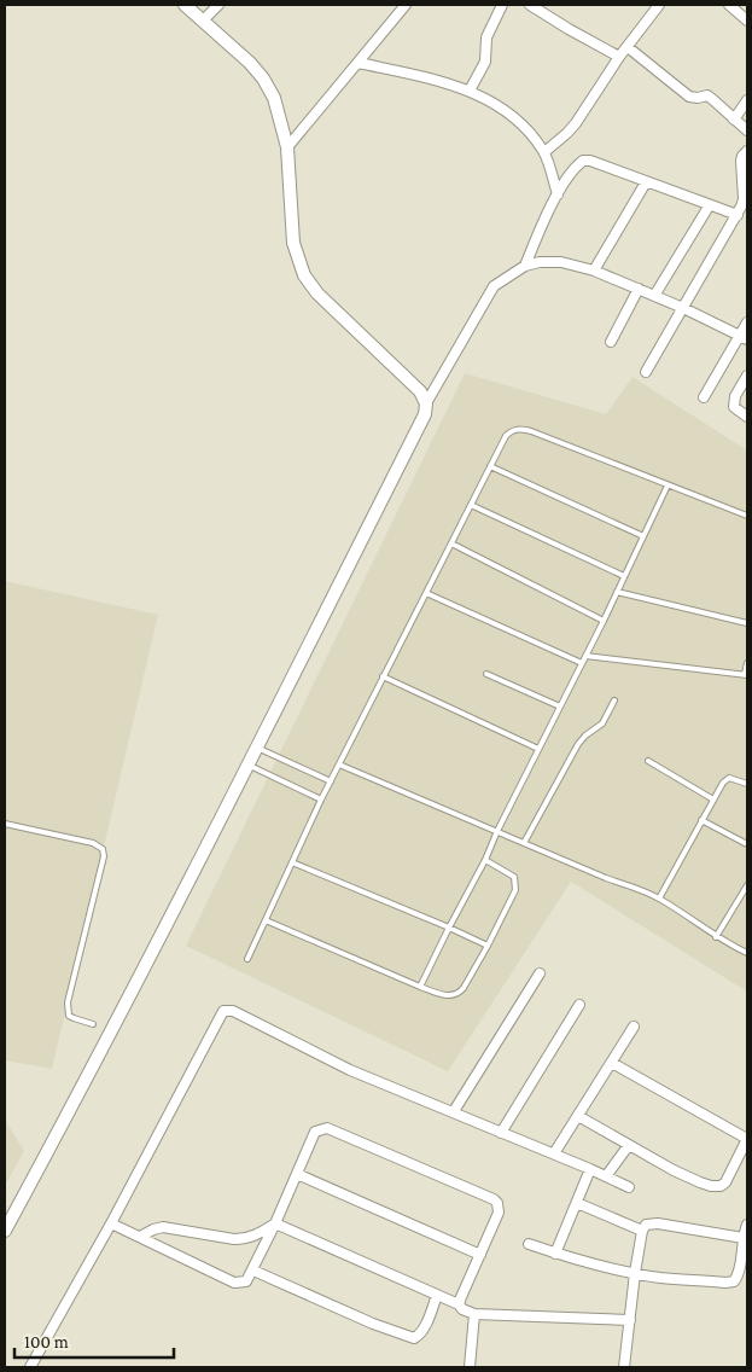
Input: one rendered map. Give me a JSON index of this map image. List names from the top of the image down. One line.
{"scale_bar":"100 m"}
